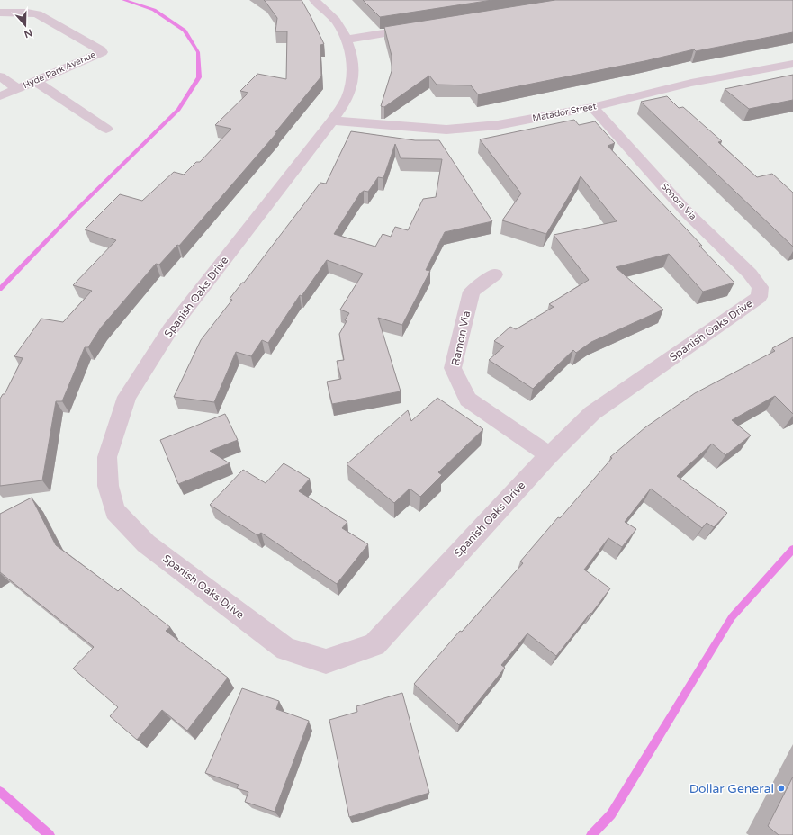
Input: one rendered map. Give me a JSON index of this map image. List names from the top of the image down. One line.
{"streets":{"street":["Hyde Park Avenue","Matador Street","Sonora Via","Spanish Oaks Drive","Ramon Via"]},"crossings":[["Matador Street","Sonora Via"],["Matador Street","Spanish Oaks Drive"],["Sonora Via","Spanish Oaks Drive"],["Spanish Oaks Drive","Ramon Via"]],"places":["Dollar General"],"north":"bottom"}
